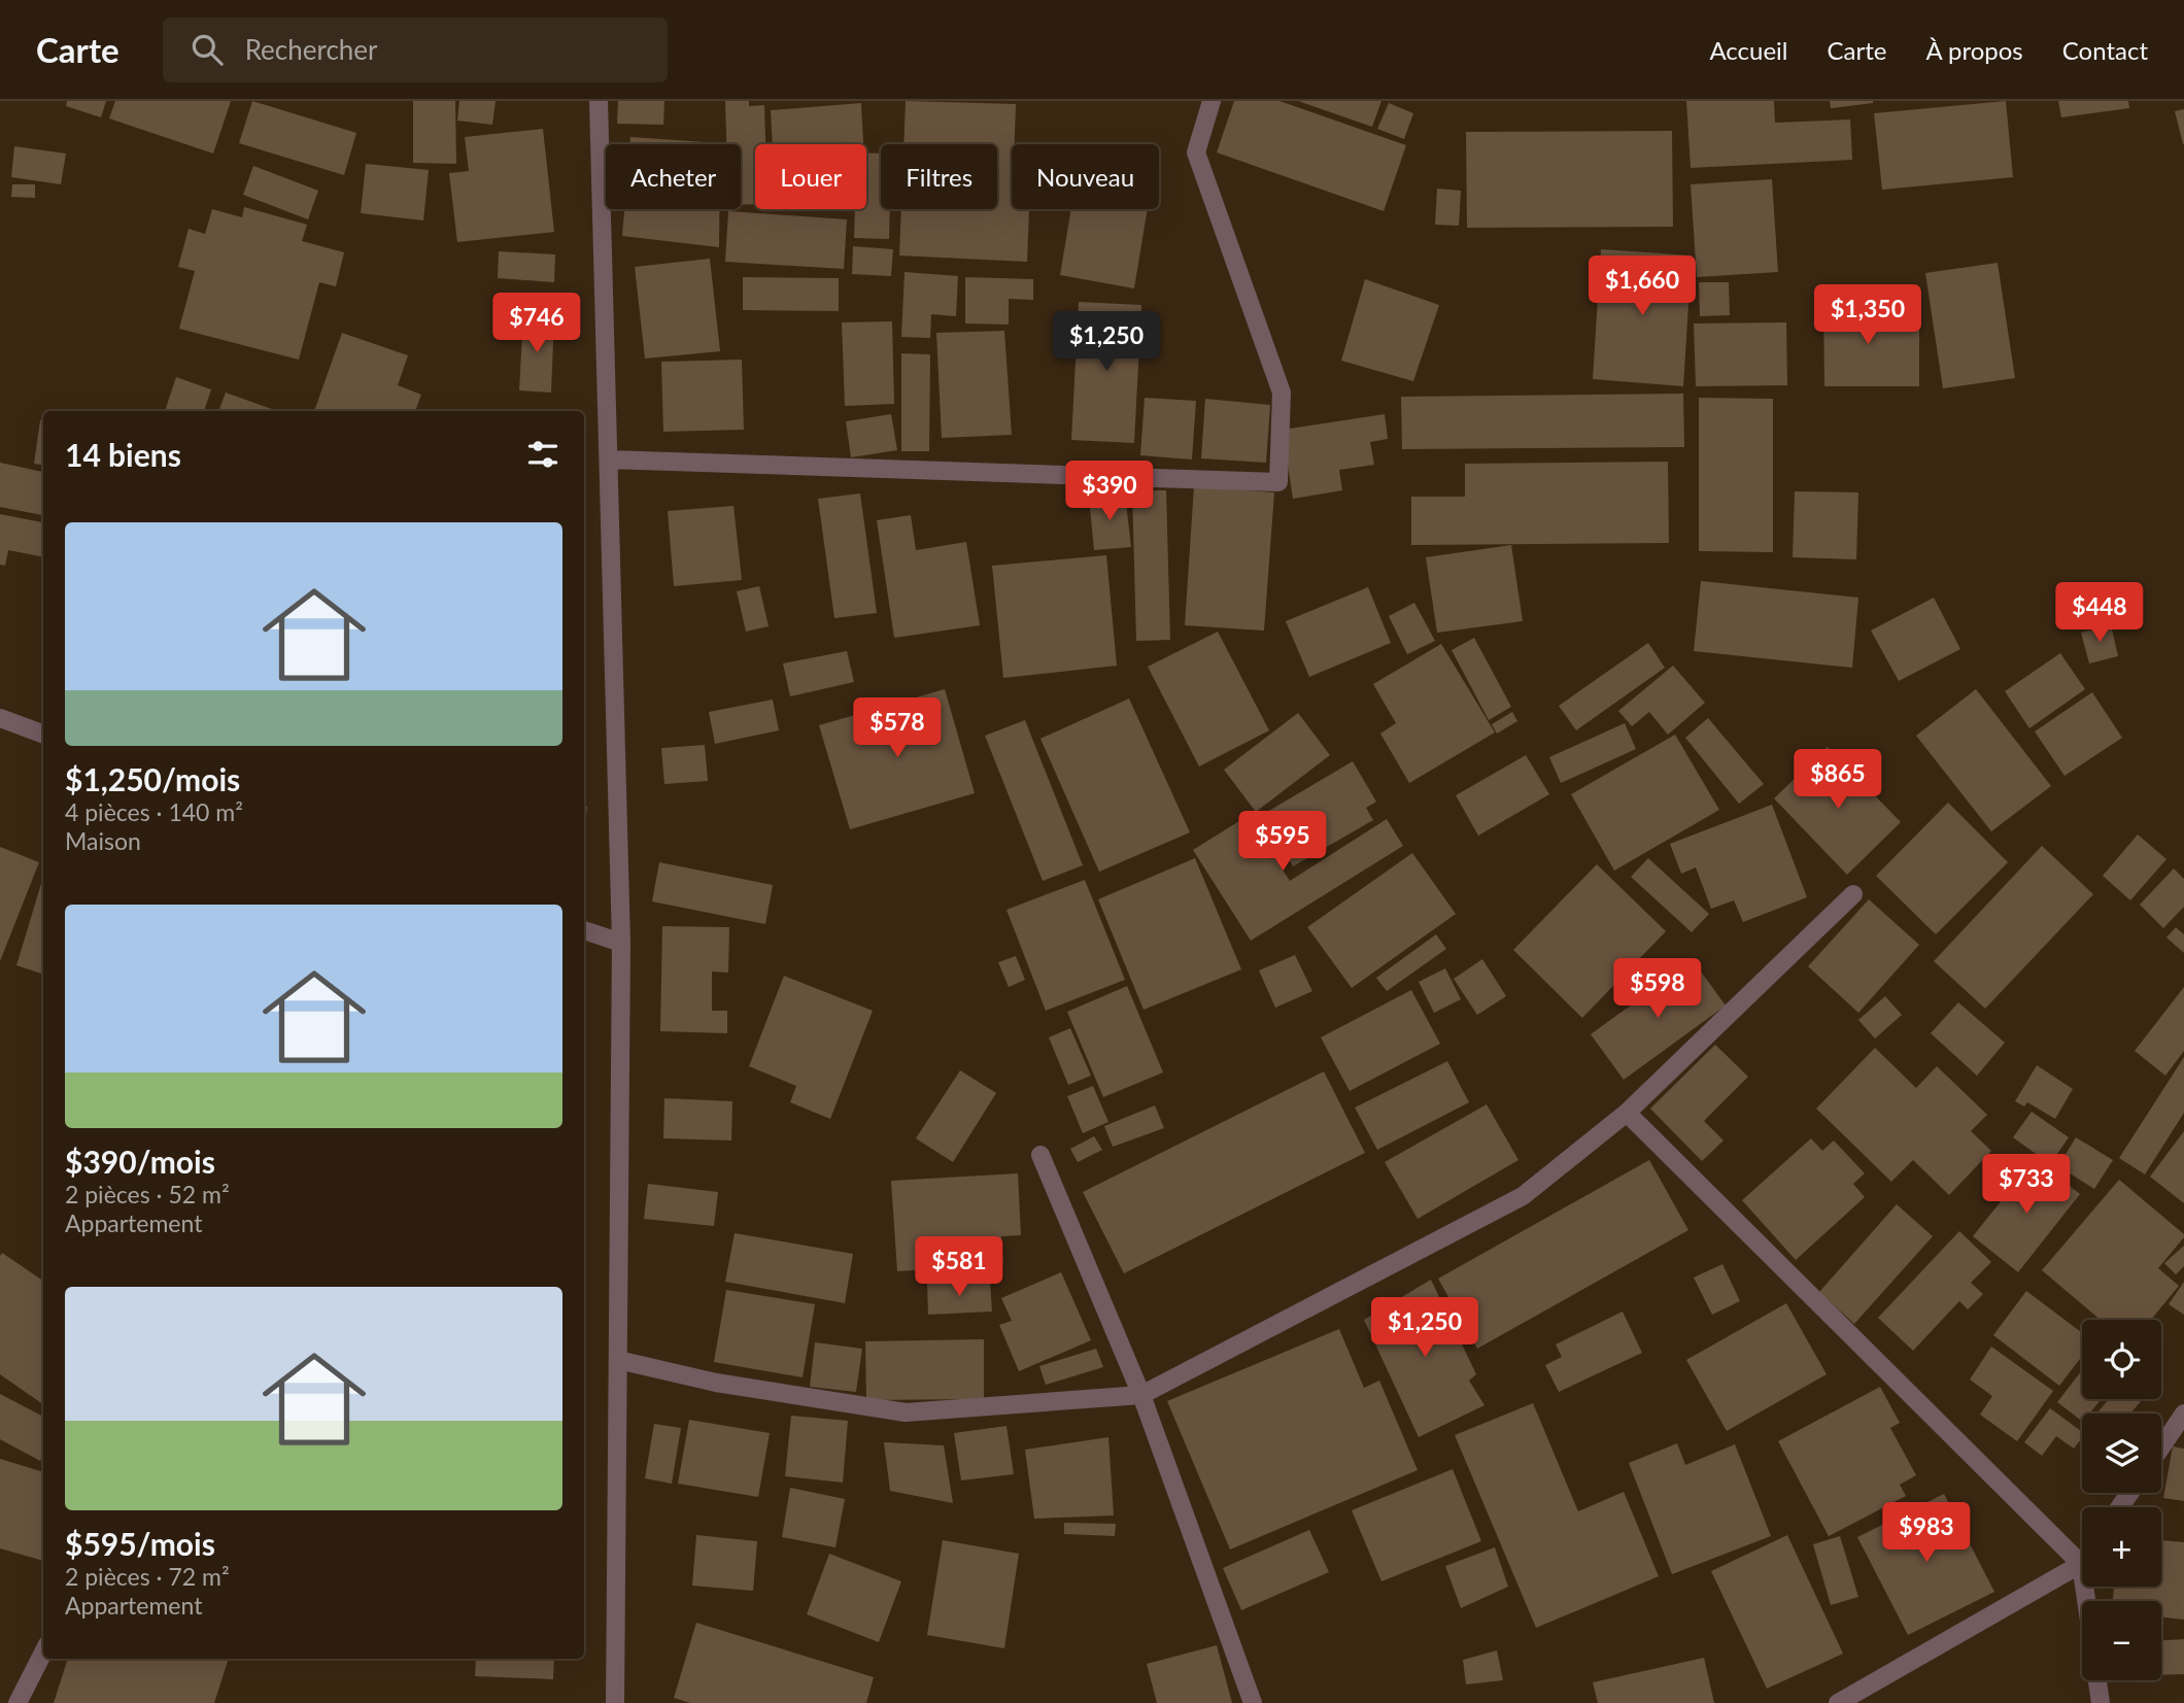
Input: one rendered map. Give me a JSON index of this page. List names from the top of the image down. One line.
{"page":{"header":"Carte","search":"Rechercher","nav":["Accueil","Carte","À propos","Contact"],"chip":["Acheter","Louer","Filtres","Nouveau"],"price":["$1,660","$1,350","$746","$1,250","$390","$448","$578","$865","$595","$598","$733","$581","$1,250","$983"],"heading":"14 biens","list":[{"name":"$1,250/mois","note":"4 pièces · 140 m² · Maison"},{"name":"$390/mois","note":"2 pièces · 52 m² · Appartement"},{"name":"$595/mois","note":"2 pièces · 72 m² · Appartement"}],"map_buttons":["+","−"]}}
